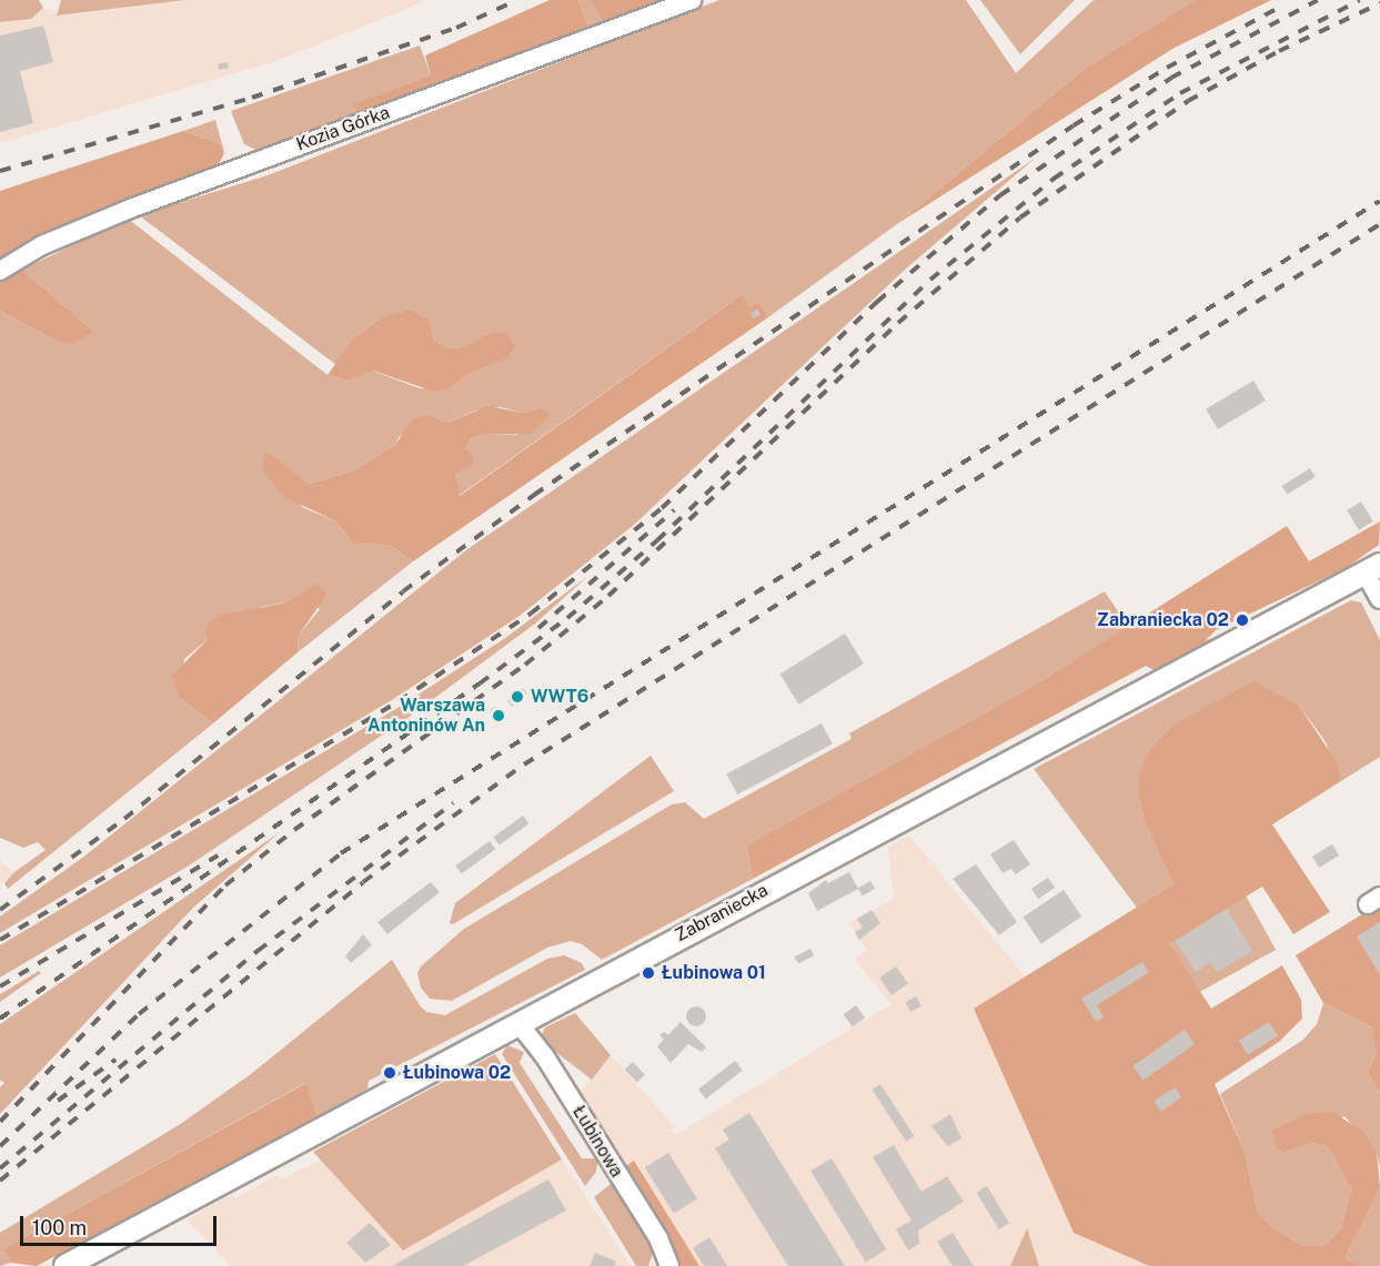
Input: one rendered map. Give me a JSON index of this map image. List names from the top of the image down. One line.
{"streets":{"main road":["Zabraniecka"],"street":["Kozia Górka","Łubinowa"]},"crossings":[["Zabraniecka","Łubinowa"]],"places":["Zabraniecka 02","WWT6","Warszawa Antoninów An","Łubinowa 01","Łubinowa 02"],"scale_bar":"100 m"}
